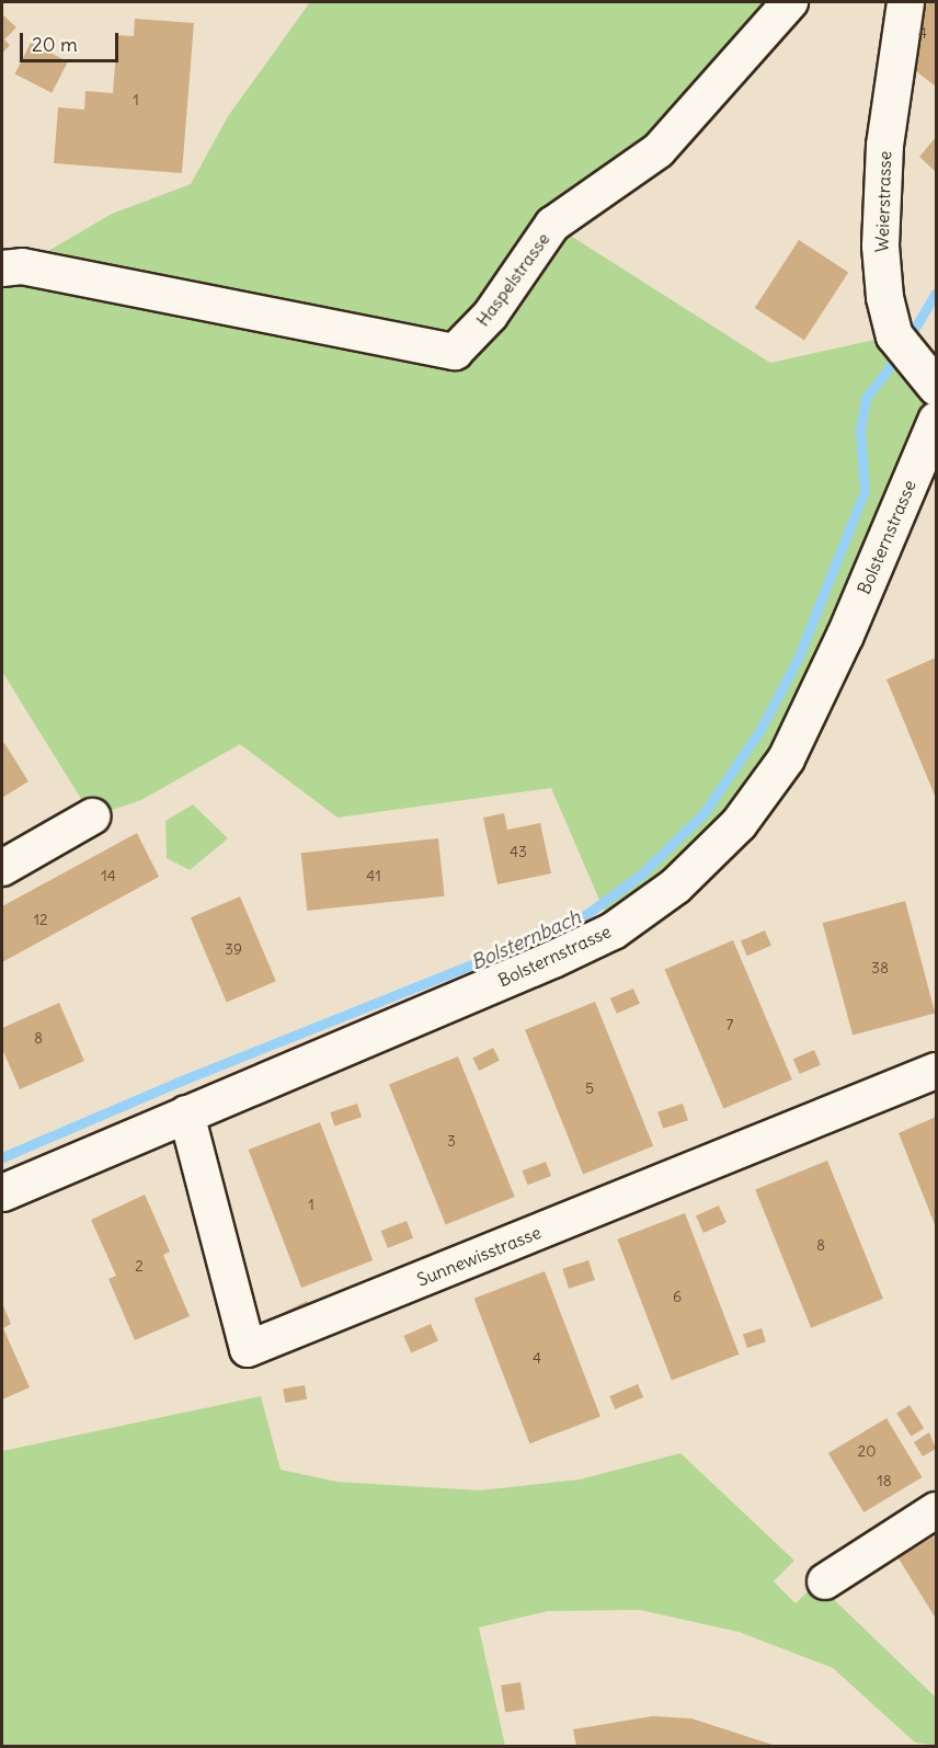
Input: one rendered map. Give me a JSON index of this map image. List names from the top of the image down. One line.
{"streets":{"street":["Weierstrasse","Haspelstrasse","Bolsternstrasse","Sunnewisstrasse"]},"crossings":[["Bolsternstrasse","Sunnewisstrasse"]],"water":["Bolsternbach"],"house_numbers":["4","1","43","14","41","12","39","38","7","8","5","3","1","8","2","6","4","20","18"],"scale_bar":"20 m"}
